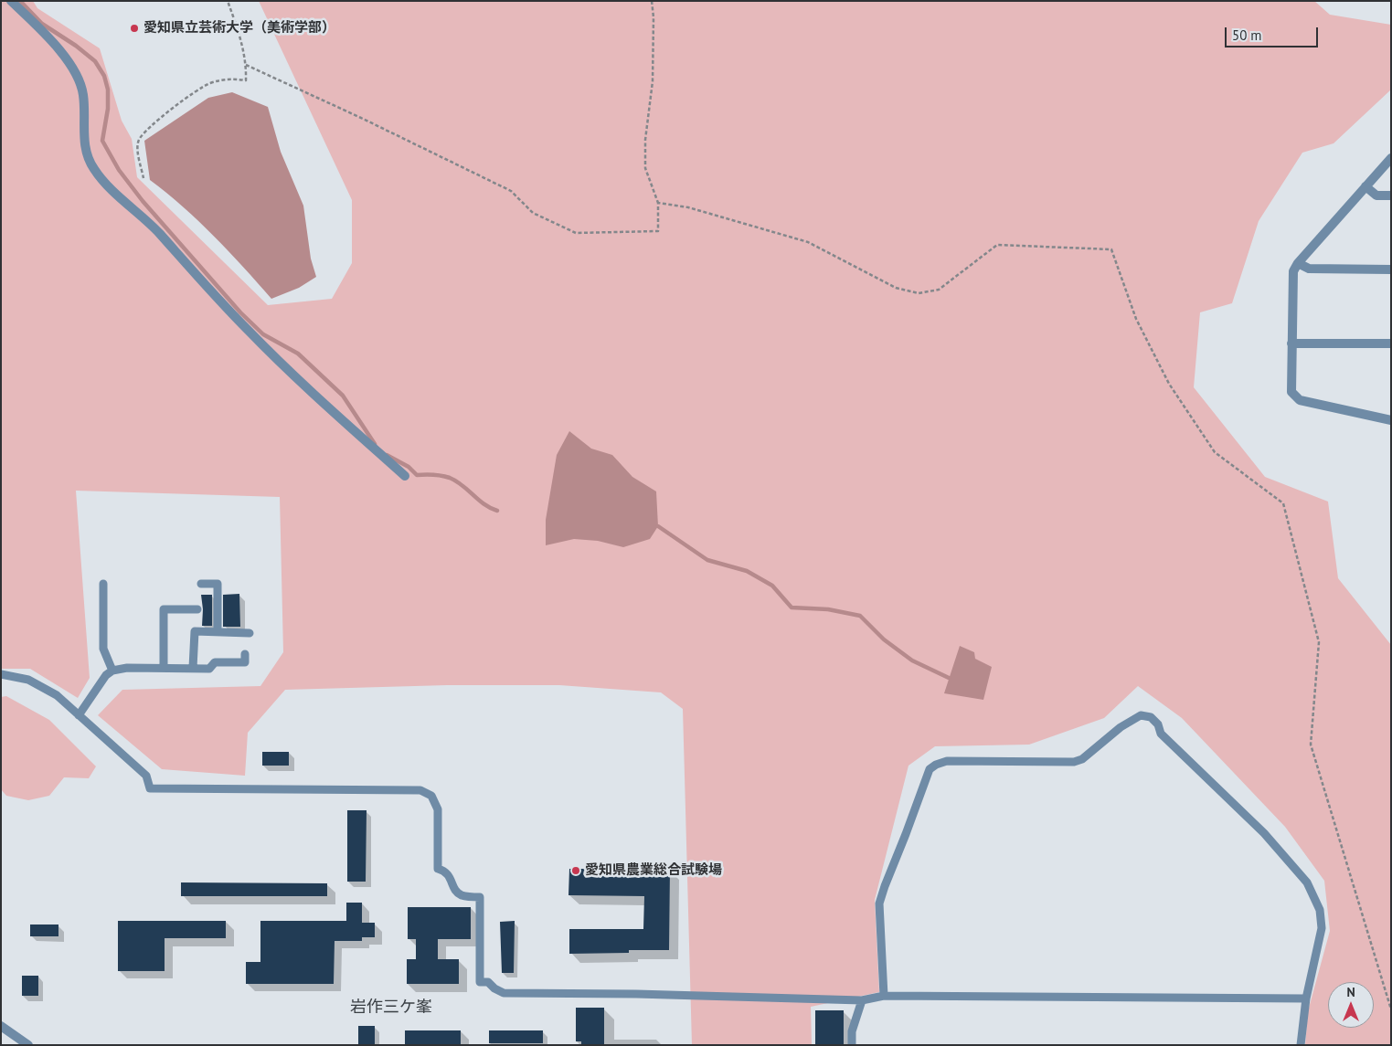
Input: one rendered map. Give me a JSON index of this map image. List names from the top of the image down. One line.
{"districts":["岩作三ケ峯"],"places":["愛知県立芸術大学（美術学部）","愛知県農業総合試験場"],"scale_bar":"50 m","north":"top"}
